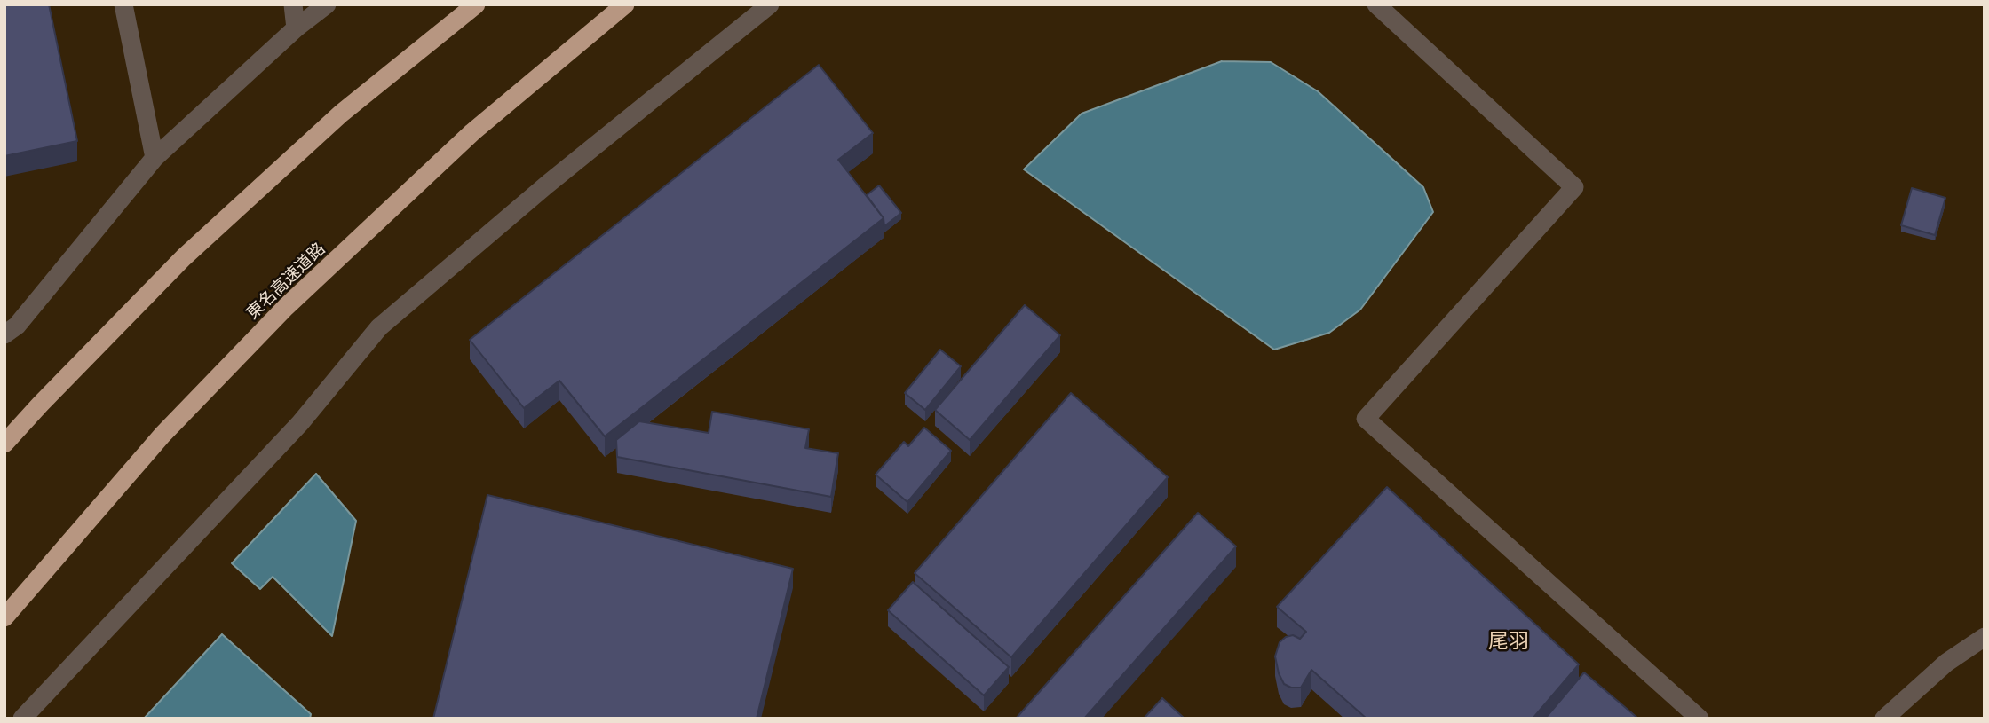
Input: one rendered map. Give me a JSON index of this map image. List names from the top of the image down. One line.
{"streets":{"highway":["東名高速道路"]},"districts":["尾羽"]}
